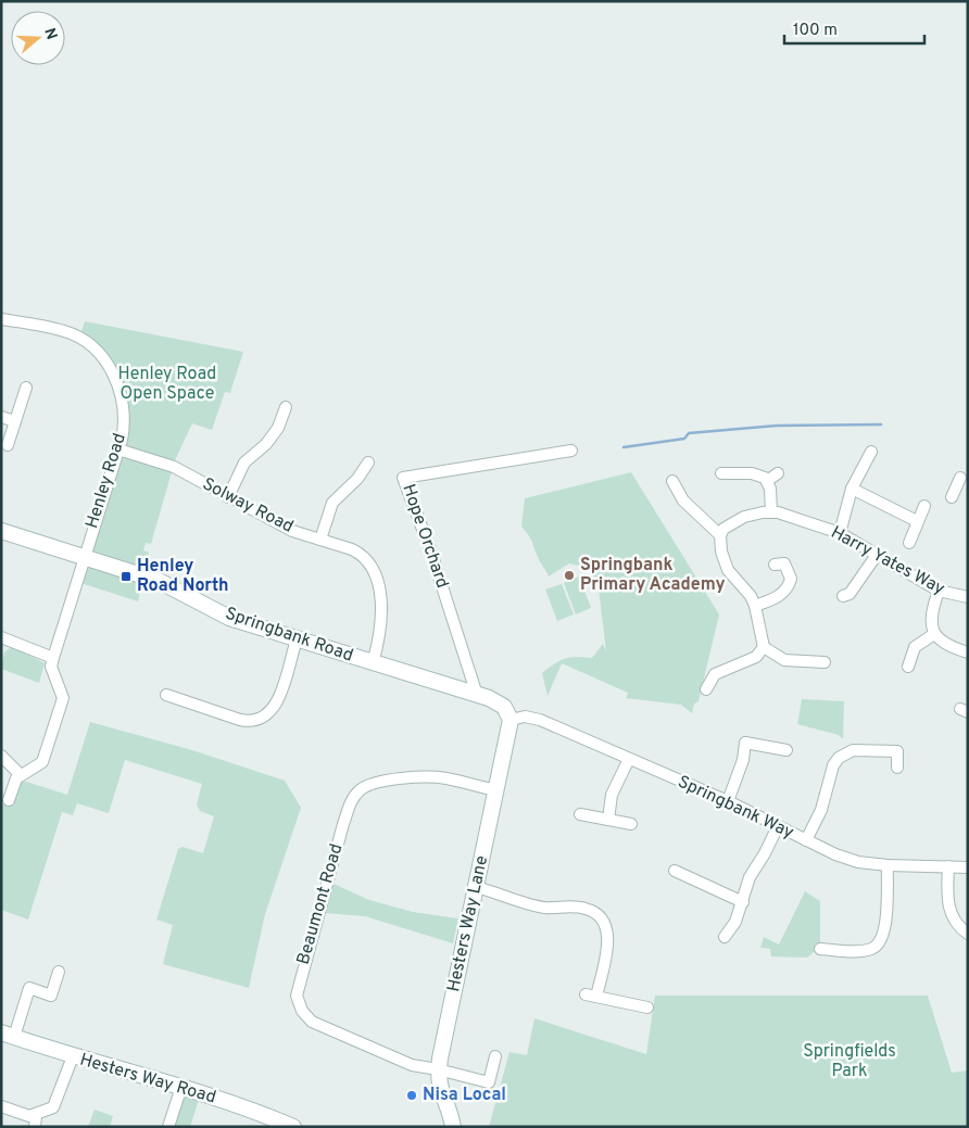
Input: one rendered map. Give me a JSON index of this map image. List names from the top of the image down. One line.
{"streets":{"street":["Henley Road","Solway Road","Hope Orchard","Harry Yates Way","Springbank Road","Springbank Way","Beaumont Road","Hesters Way Lane","Hesters Way Road"]},"crossings":[["Henley Road","Solway Road"],["Henley Road","Springbank Road"],["Solway Road","Springbank Road"],["Hope Orchard","Springbank Road"],["Springbank Road","Springbank Way"],["Springbank Road","Hesters Way Lane"],["Springbank Way","Hesters Way Lane"],["Beaumont Road","Hesters Way Lane"]],"parks":["Henley Road Open Space","Springfields Park"],"places":{"other":["Springbank Primary Academy","Nisa Local"],"transit":["Henley Road North"]},"scale_bar":"100 m","north":"right"}
